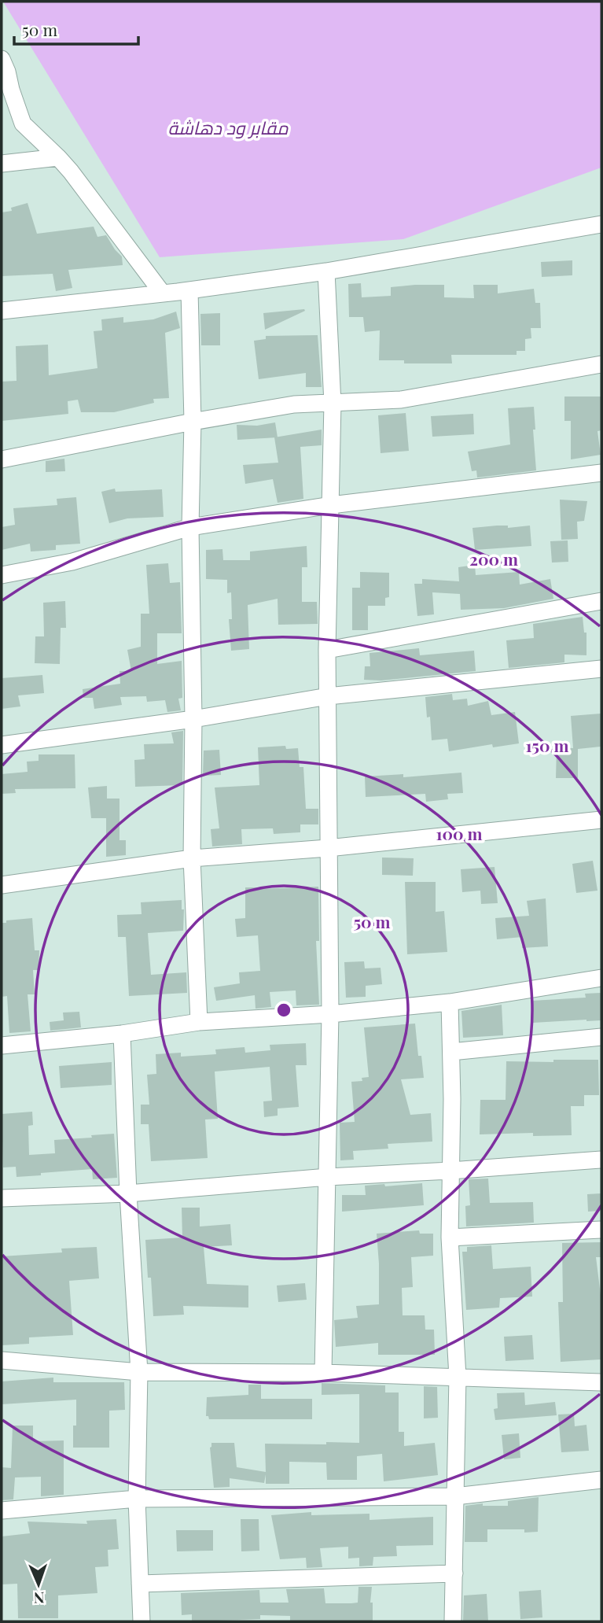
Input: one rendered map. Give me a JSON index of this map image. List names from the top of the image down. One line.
{"parks":["مقابر ود دهاشة"],"scale_bar":"50 m","north":"bottom","rings":["200 m","150 m","100 m","50 m"]}
